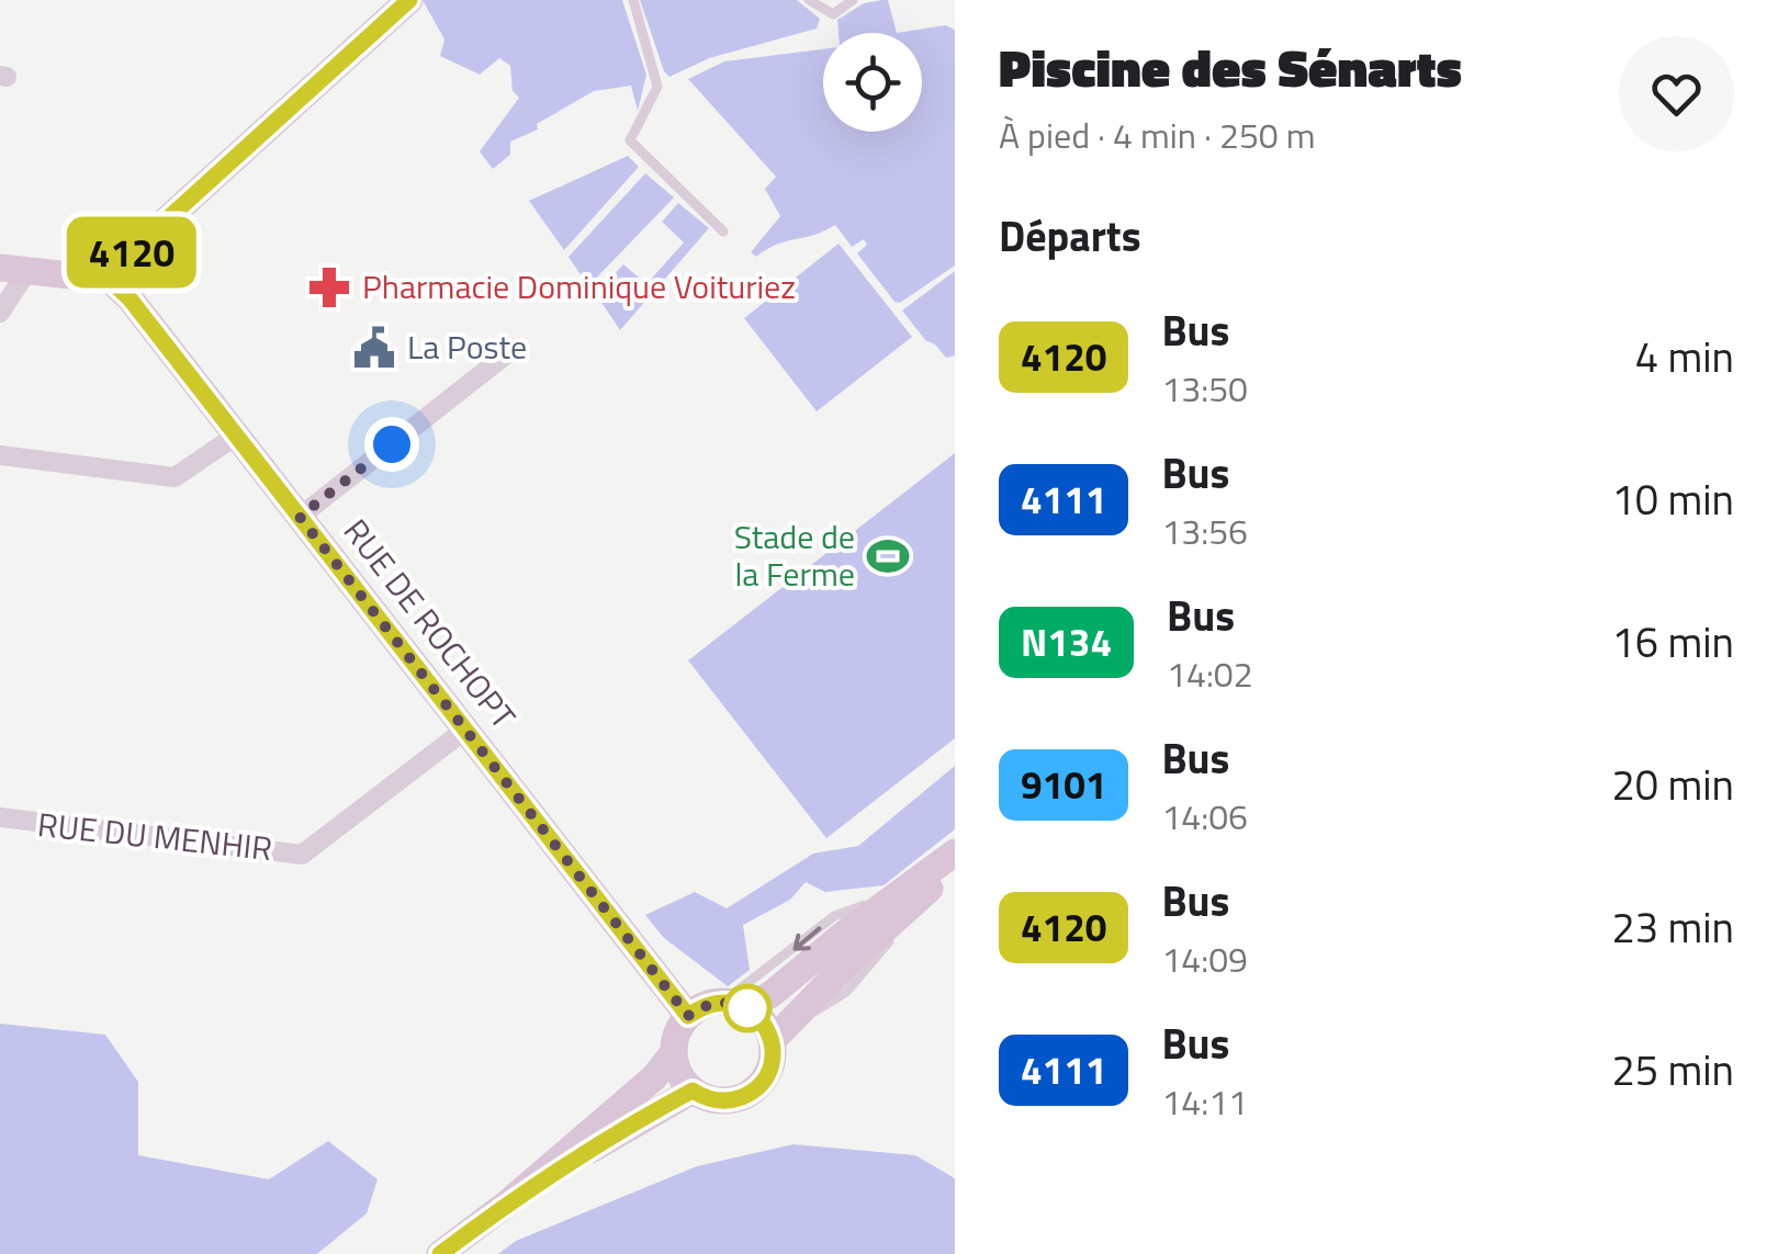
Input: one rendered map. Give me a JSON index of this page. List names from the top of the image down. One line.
{"streets":{"street":["RUE DE ROCHOPT","RUE DU MENHIR"]},"crossings":[["RUE DE ROCHOPT","RUE DU MENHIR"]],"places":{"pharmacy":["Pharmacie Dominique Voituriez"],"public building":["La Poste"],"sports":["Stade de la Ferme"]},"lines":["bus line 4120"],"page":{"on_map":"4120","heading":[["Piscine des Sénarts","À pied · 4 min · 250 m"],"Départs"],"list":[{"mark":"4120","name":"Bus","note":"13:50","value":"4 min"},{"mark":"4111","name":"Bus","note":"13:56","value":"10 min"},{"mark":"N134","name":"Bus","note":"14:02","value":"16 min"},{"mark":"9101","name":"Bus","note":"14:06","value":"20 min"},{"mark":"4120","name":"Bus","note":"14:09","value":"23 min"},{"mark":"4111","name":"Bus","note":"14:11","value":"25 min"}]}}
